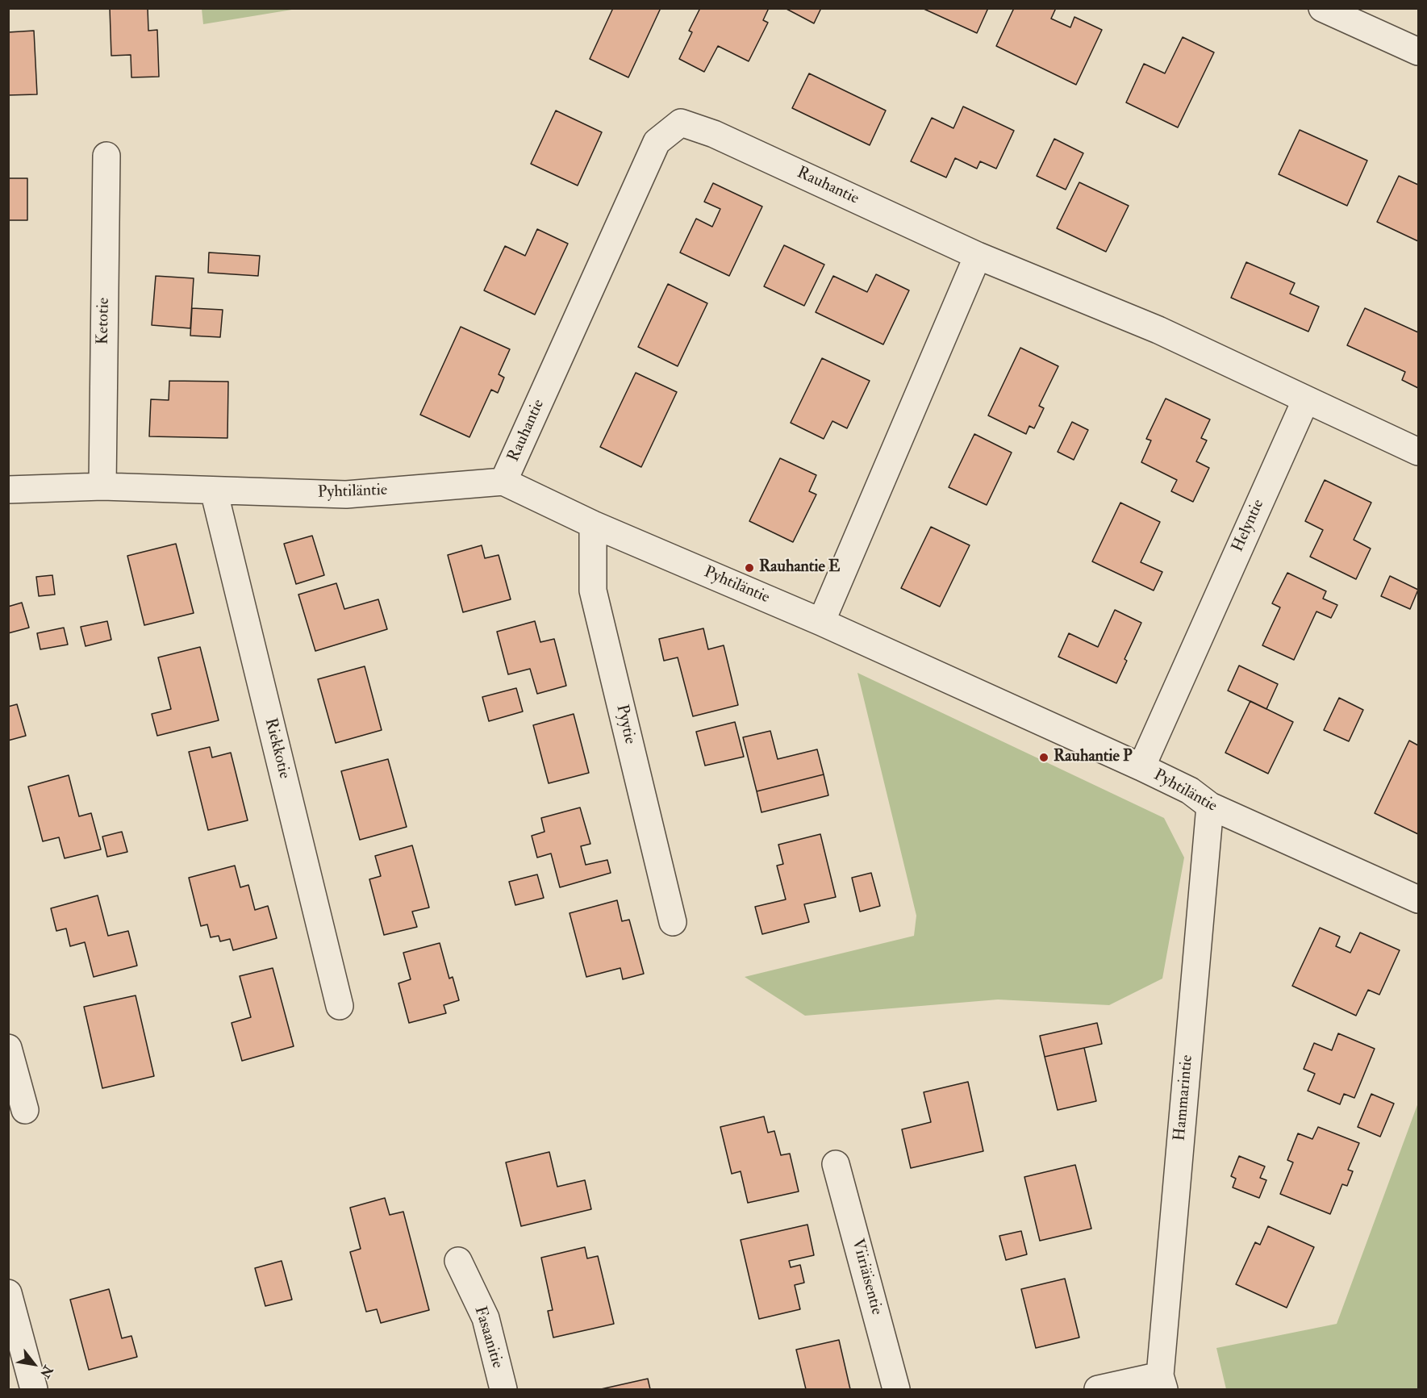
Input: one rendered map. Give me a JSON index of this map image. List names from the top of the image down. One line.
{"streets":{"street":["Rauhantie","Ketotie","Pyhtiläntie","Helyntie","Pyytie","Riekkotie","Hammarintie","Viiriäisentie","Fasaanitie"]},"crossings":[["Rauhantie","Pyhtiläntie"],["Ketotie","Pyhtiläntie"],["Pyhtiläntie","Helyntie"],["Pyhtiläntie","Pyytie"],["Pyhtiläntie","Riekkotie"],["Pyhtiläntie","Hammarintie"]],"places":["Rauhantie E","Rauhantie P"],"north":"bottom right"}
